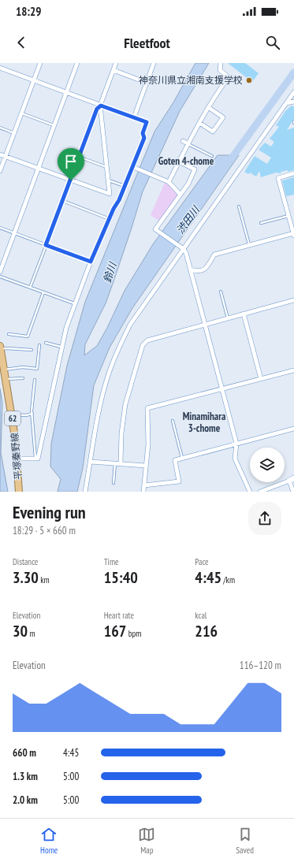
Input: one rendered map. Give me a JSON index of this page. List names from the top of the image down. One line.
{"streets":{"main road":["62","平塚秦野線"]},"districts":["Goten 4-chome","Minamihara 3-chome"],"water":["渋田川","鈴川"],"places":["神奈川県立湘南支援学校"],"page":{"status":"18:29","header":"Fleetfoot","heading":["Evening run","18:29 · 5 × 660 m"],"stats":[["Distance","3.30 km"],["Time","15:40"],["Pace","4:45 /km"],["Elevation","30 m"],["Heart rate","167 bpm"],["kcal","216"]],"chart":["Elevation","116–120 m"],"list":[{"name":"660 m","note":"4:45"},{"name":"1.3 km","note":"5:00"},{"name":"2.0 km","note":"5:00"}],"tabs":["Home","Map","Saved"]}}
